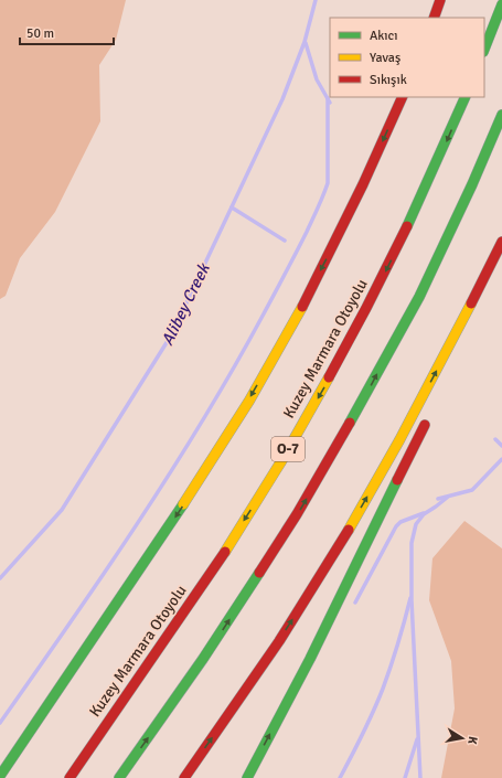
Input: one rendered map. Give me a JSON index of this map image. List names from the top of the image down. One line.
{"streets":{"highway":["Kuzey Marmara Otoyolu","O-7"]},"water":["Alibey Creek"],"legend":["Akıcı","Yavaş","Sıkışık"],"scale_bar":"50 m","north":"right"}
